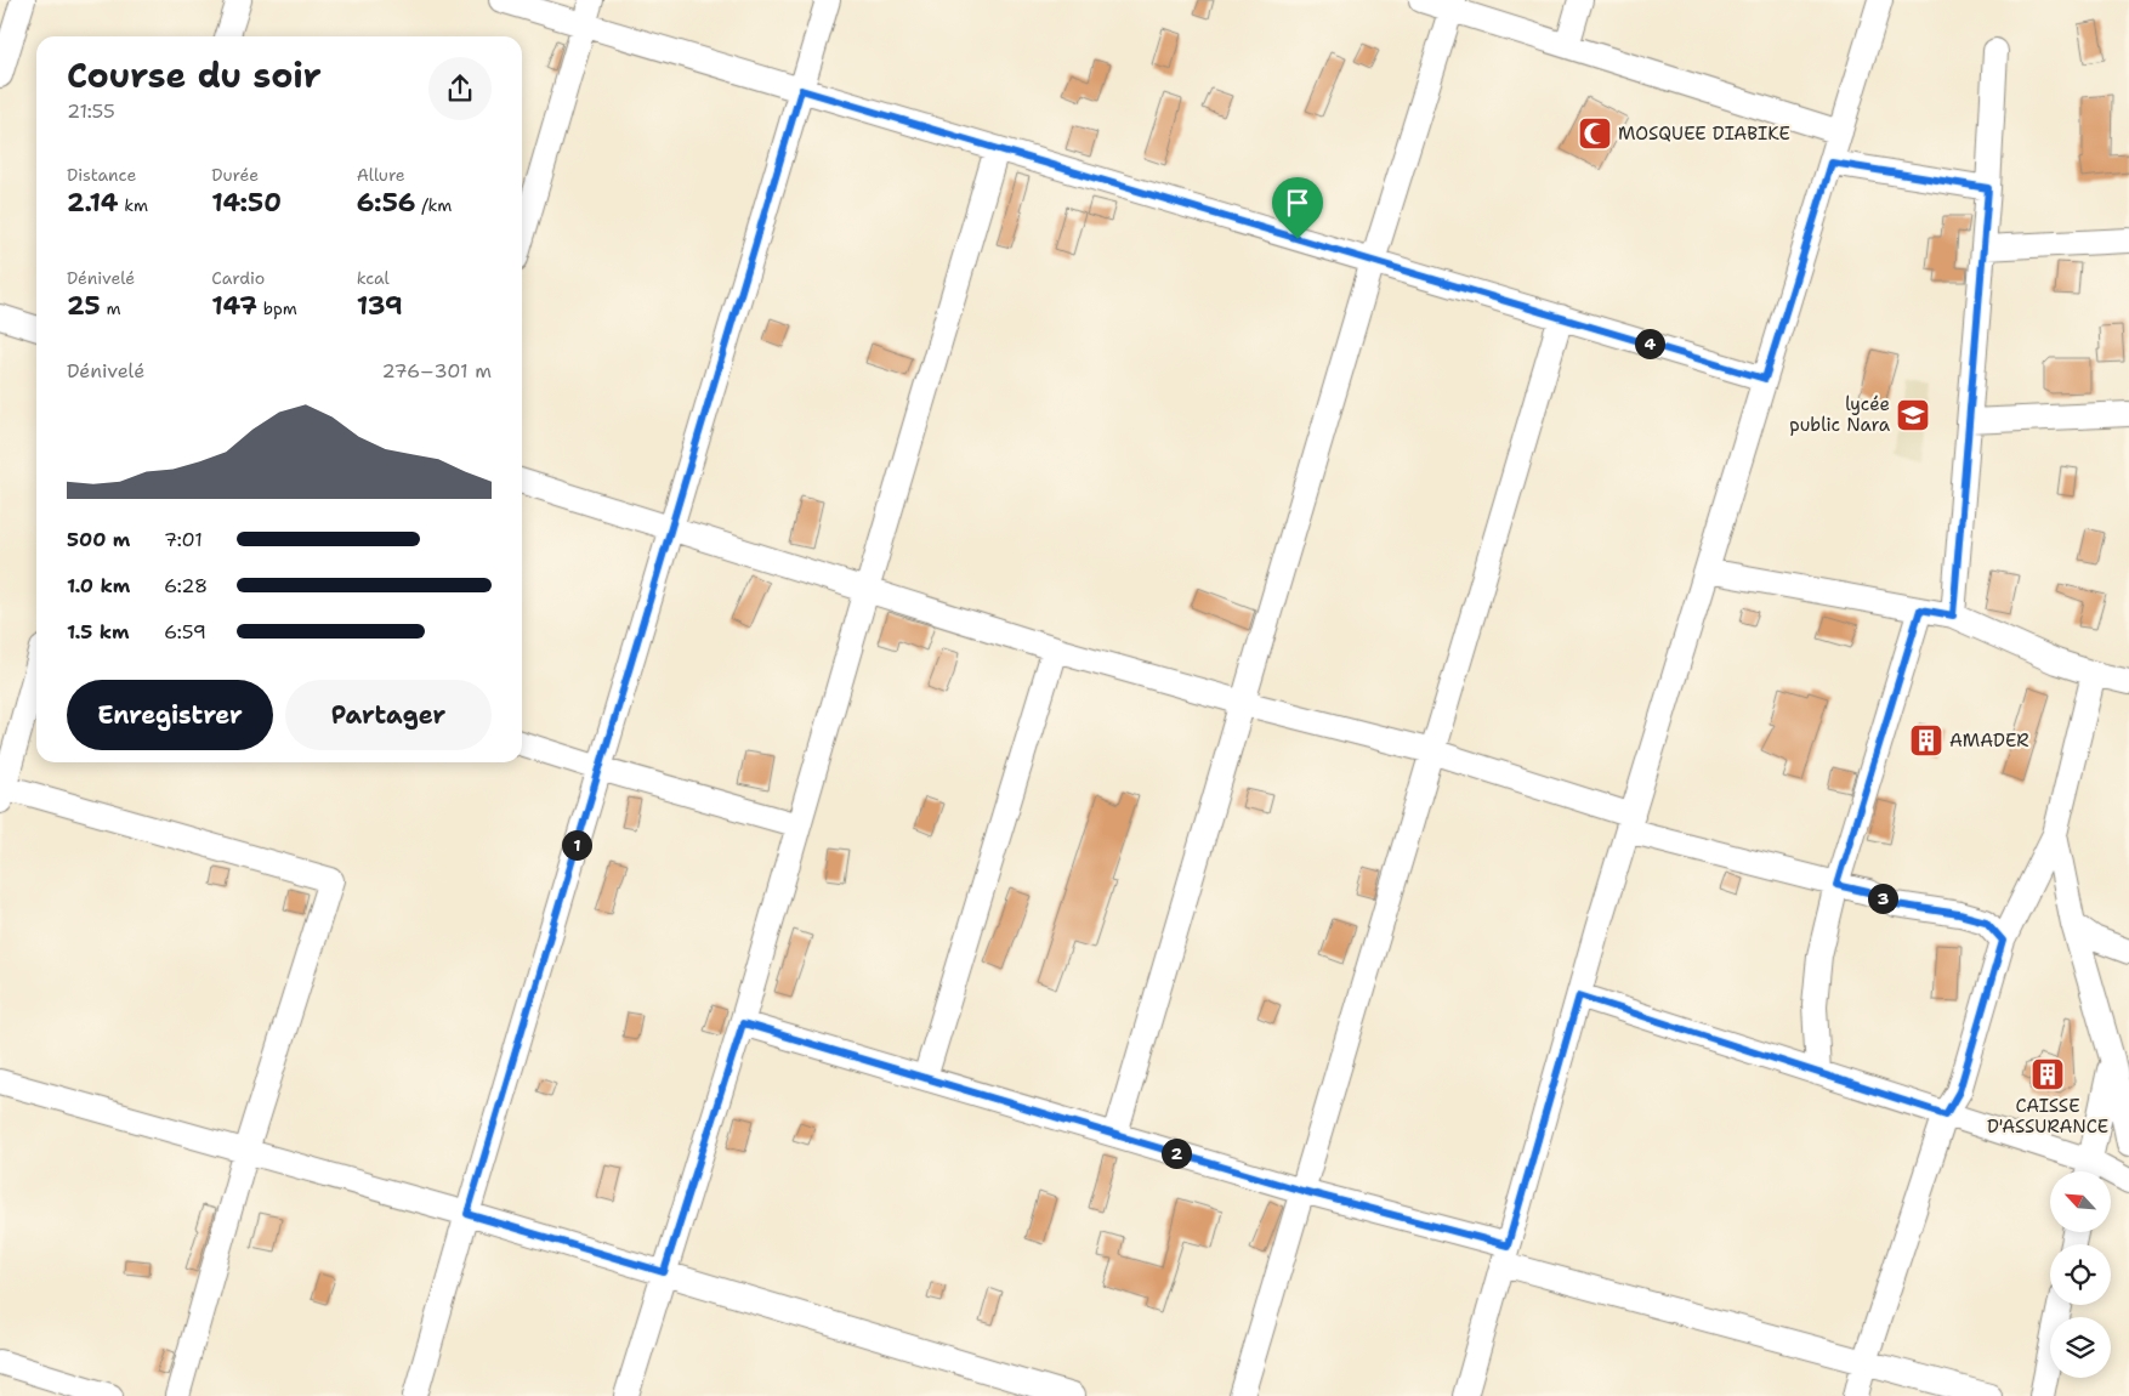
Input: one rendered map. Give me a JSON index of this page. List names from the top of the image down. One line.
{"places":{"mosque":["MOSQUEE DIABIKE"],"school or university":["lycée public Nara"],"building":["AMADER","CAISSE D'ASSURANCE"]},"north":"top left","page":{"heading":["Course du soir","21:55"],"stats":[["Distance","2.14 km"],["Durée","14:50"],["Allure","6:56 /km"],["Dénivelé","25 m"],["Cardio","147 bpm"],["kcal","139"]],"pins":["4","1","3","2"],"chart":["Dénivelé","276–301 m"],"list":[{"name":"500 m","note":"7:01"},{"name":"1.0 km","note":"6:28"},{"name":"1.5 km","note":"6:59"}],"buttons":["Enregistrer","Partager"]}}
